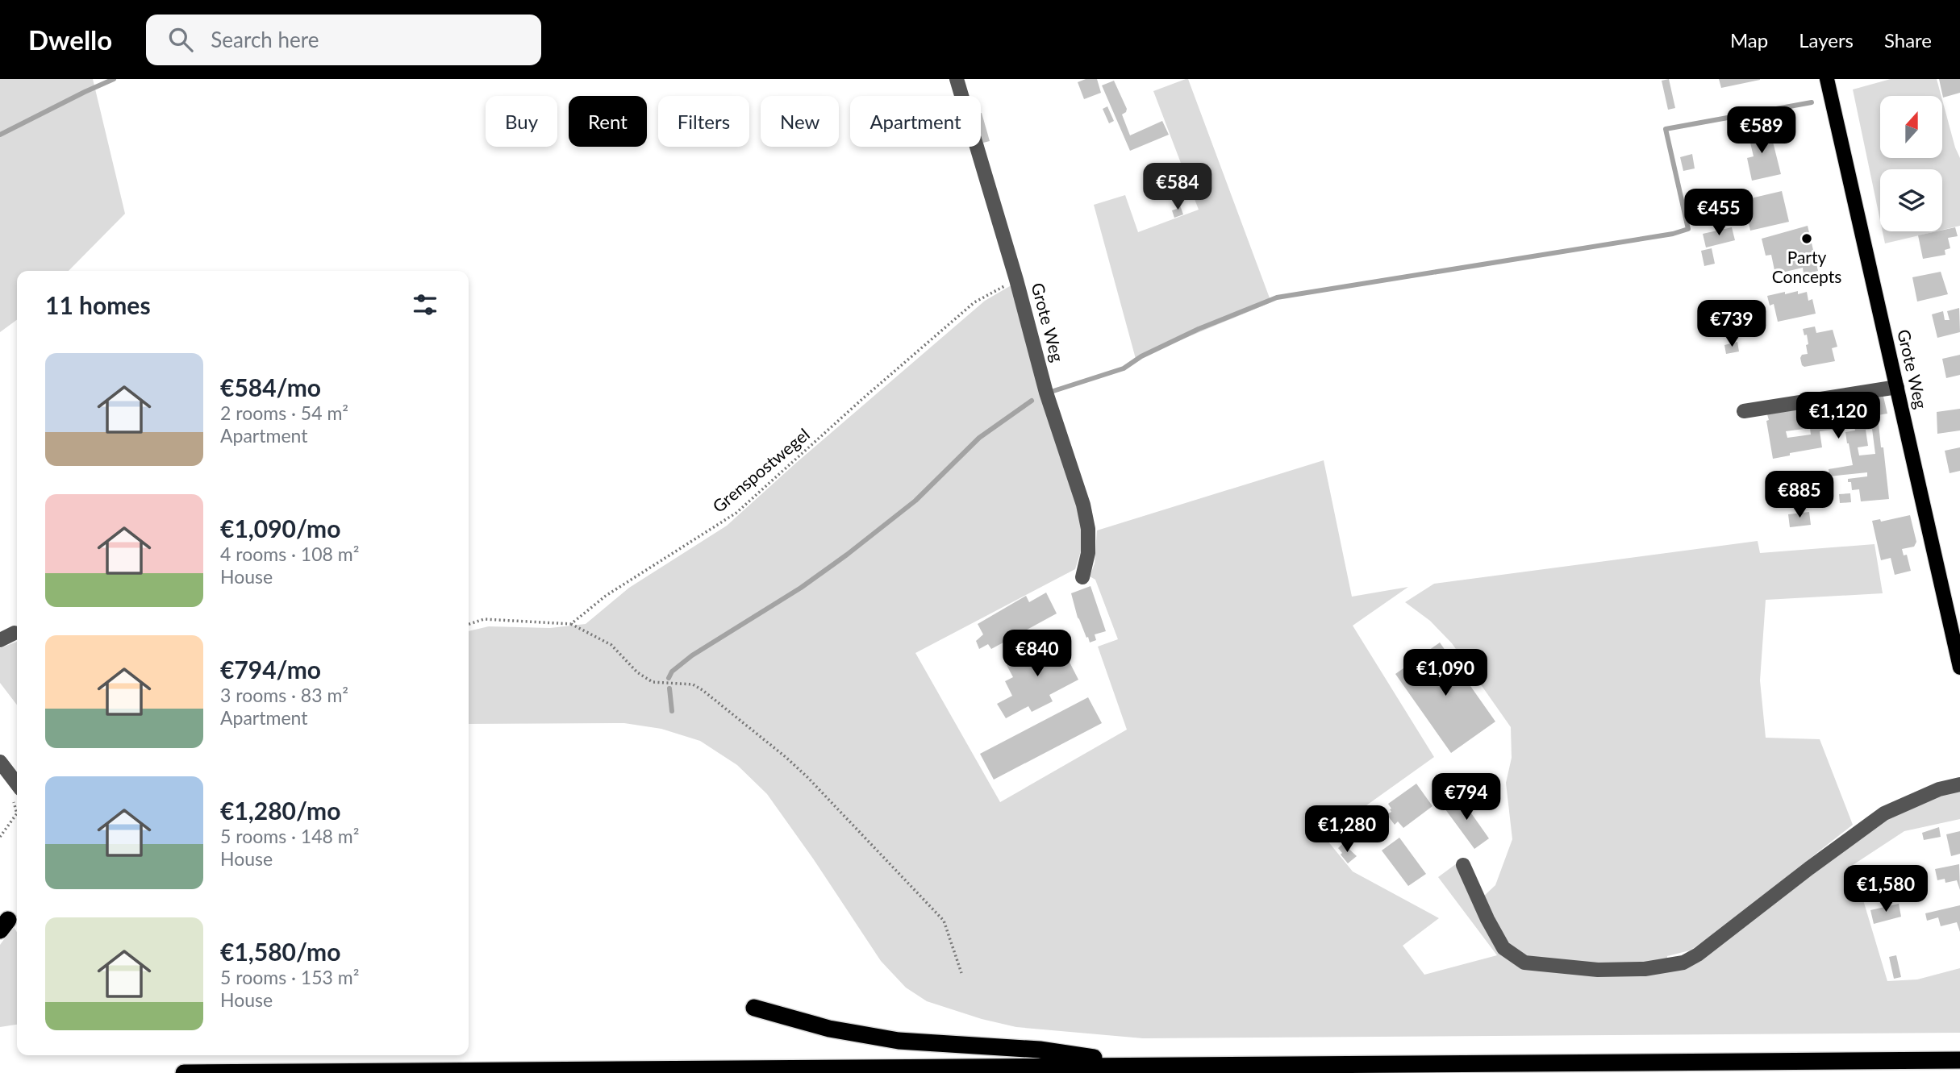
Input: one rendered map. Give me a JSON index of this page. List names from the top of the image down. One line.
{"streets":{"main road":["Grote Weg"],"path":["Grenspostwegel"]},"crossings":[["Grote Weg","Grenspostwegel"]],"places":["Party Concepts"],"north":"top","page":{"header":"Dwello","search":"Search here","nav":["Map","Layers","Share"],"chip":["Buy","Rent","Filters","New","Apartment"],"price":["€589","€584","€455","€739","€1,120","€885","€840","€1,090","€794","€1,280","€1,580"],"heading":"11 homes","list":[{"name":"€584/mo","note":"2 rooms · 54 m² · Apartment"},{"name":"€1,090/mo","note":"4 rooms · 108 m² · House"},{"name":"€794/mo","note":"3 rooms · 83 m² · Apartment"},{"name":"€1,280/mo","note":"5 rooms · 148 m² · House"},{"name":"€1,580/mo","note":"5 rooms · 153 m² · House"}]}}
